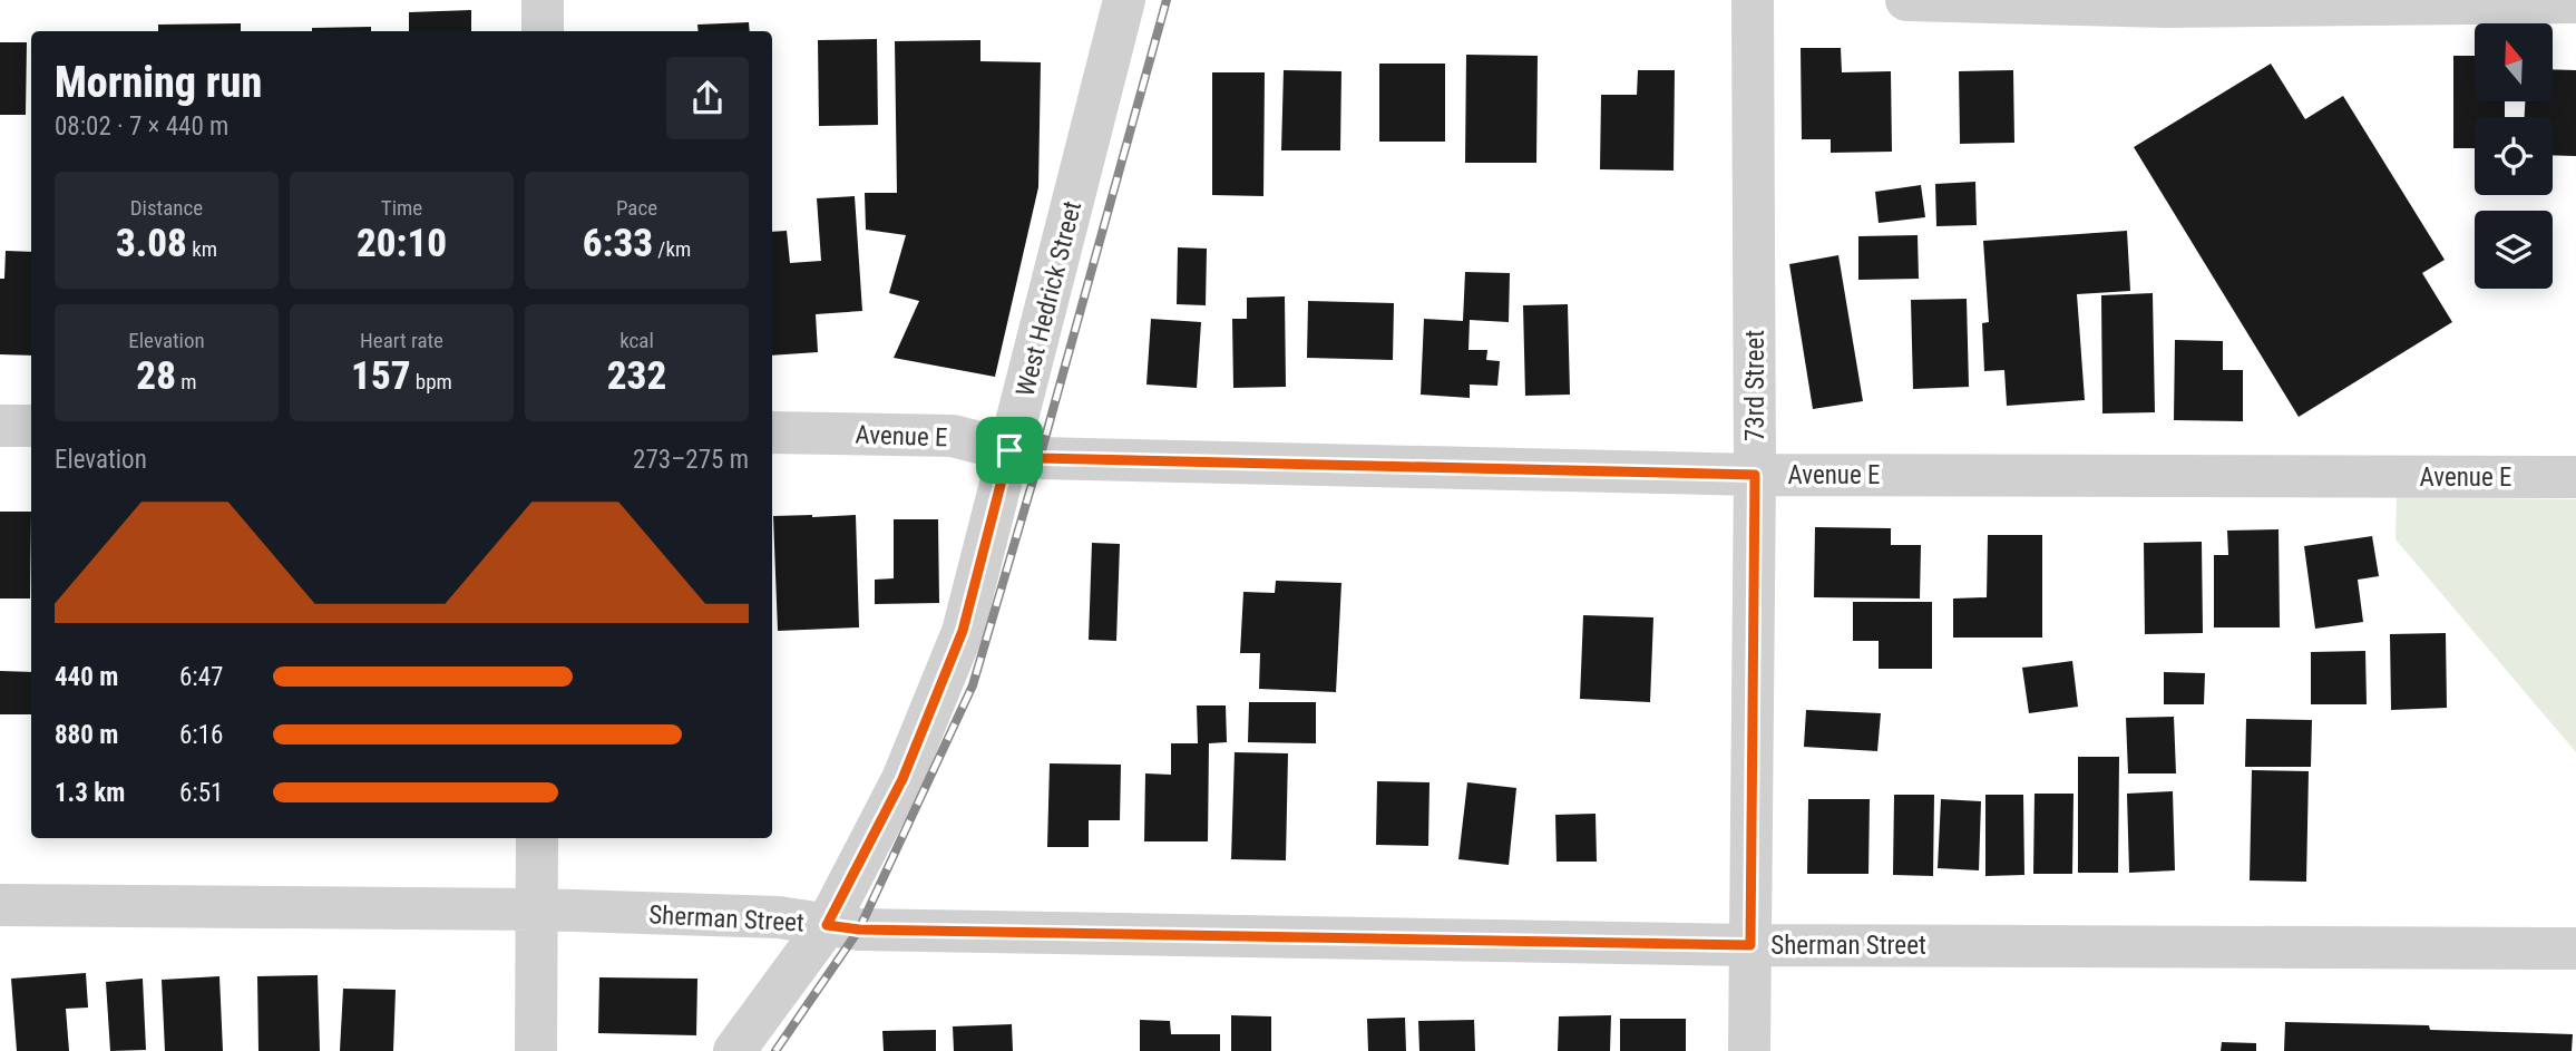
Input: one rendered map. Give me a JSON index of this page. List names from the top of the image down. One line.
{"streets":{"street":["West Hedrick Street","73rd Street","Avenue E","Sherman Street"]},"crossings":[["West Hedrick Street","Avenue E"],["West Hedrick Street","Sherman Street"],["73rd Street","Avenue E"],["73rd Street","Sherman Street"]],"north":"top","page":{"heading":["Morning run","08:02 · 7 × 440 m"],"stats":[["Distance","3.08 km"],["Time","20:10"],["Pace","6:33 /km"],["Elevation","28 m"],["Heart rate","157 bpm"],["kcal","232"]],"chart":["Elevation","273–275 m"],"list":[{"name":"440 m","note":"6:47"},{"name":"880 m","note":"6:16"},{"name":"1.3 km","note":"6:51"}]}}
